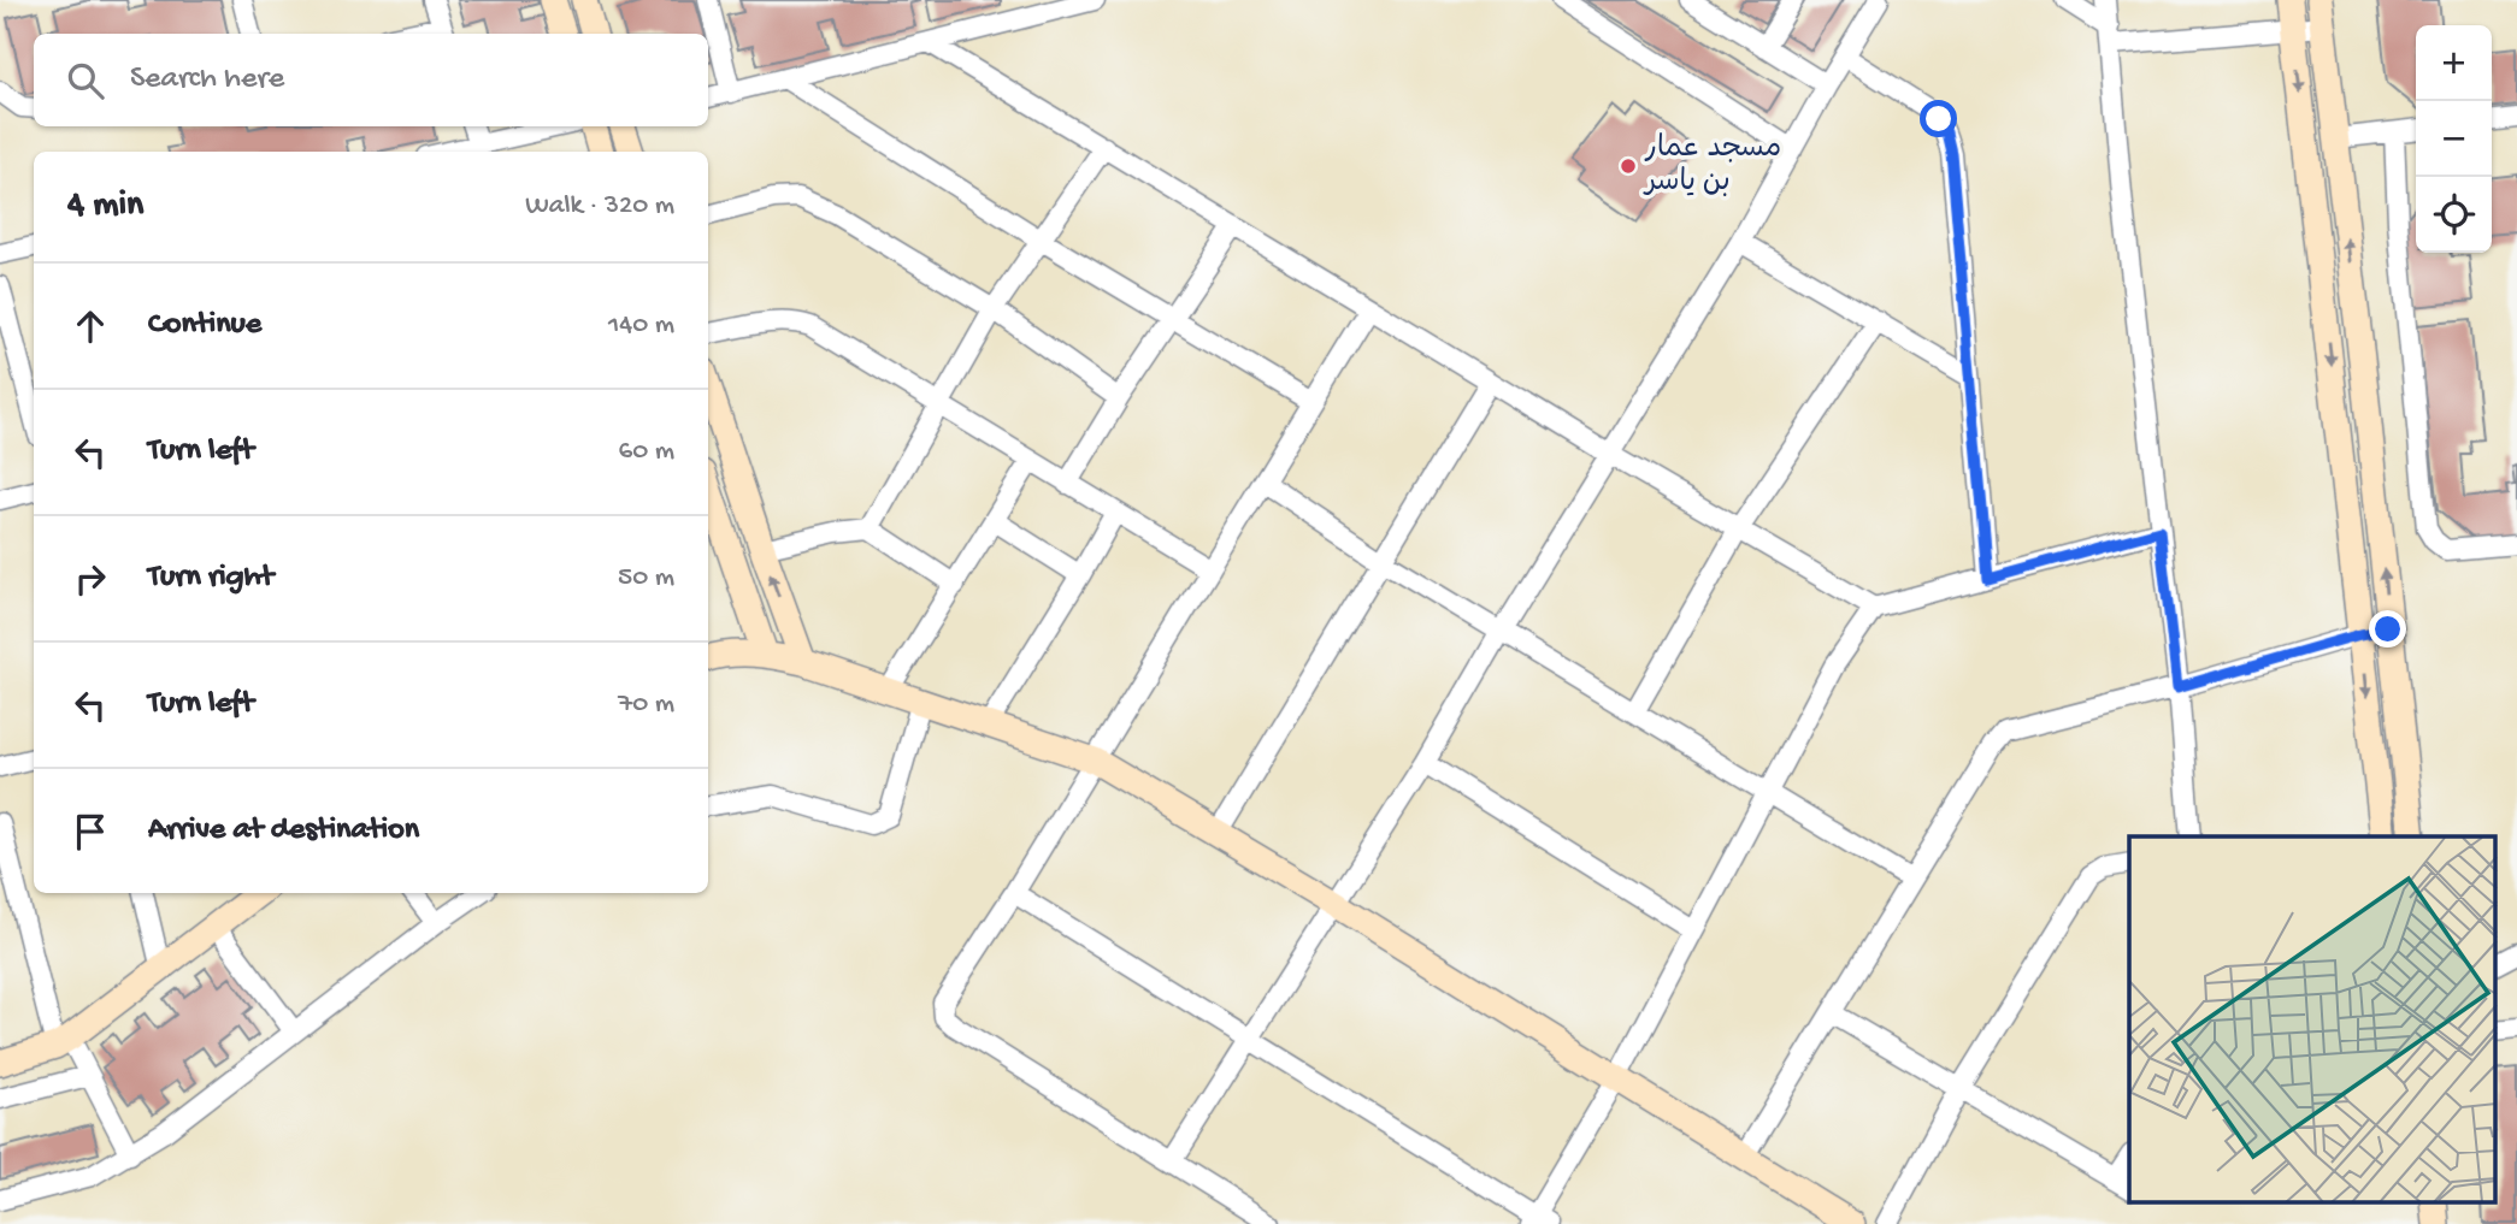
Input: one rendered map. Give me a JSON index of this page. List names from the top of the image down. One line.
{"places":["مسجد عمار بن ياسر"],"page":{"map_buttons":["+","−"],"search":"Search here","heading":["4 min","Walk · 320 m"],"list":[["Continue","140 m"],["Turn left","60 m"],["Turn right","50 m"],["Turn left","70 m"],"Arrive at destination"]}}
